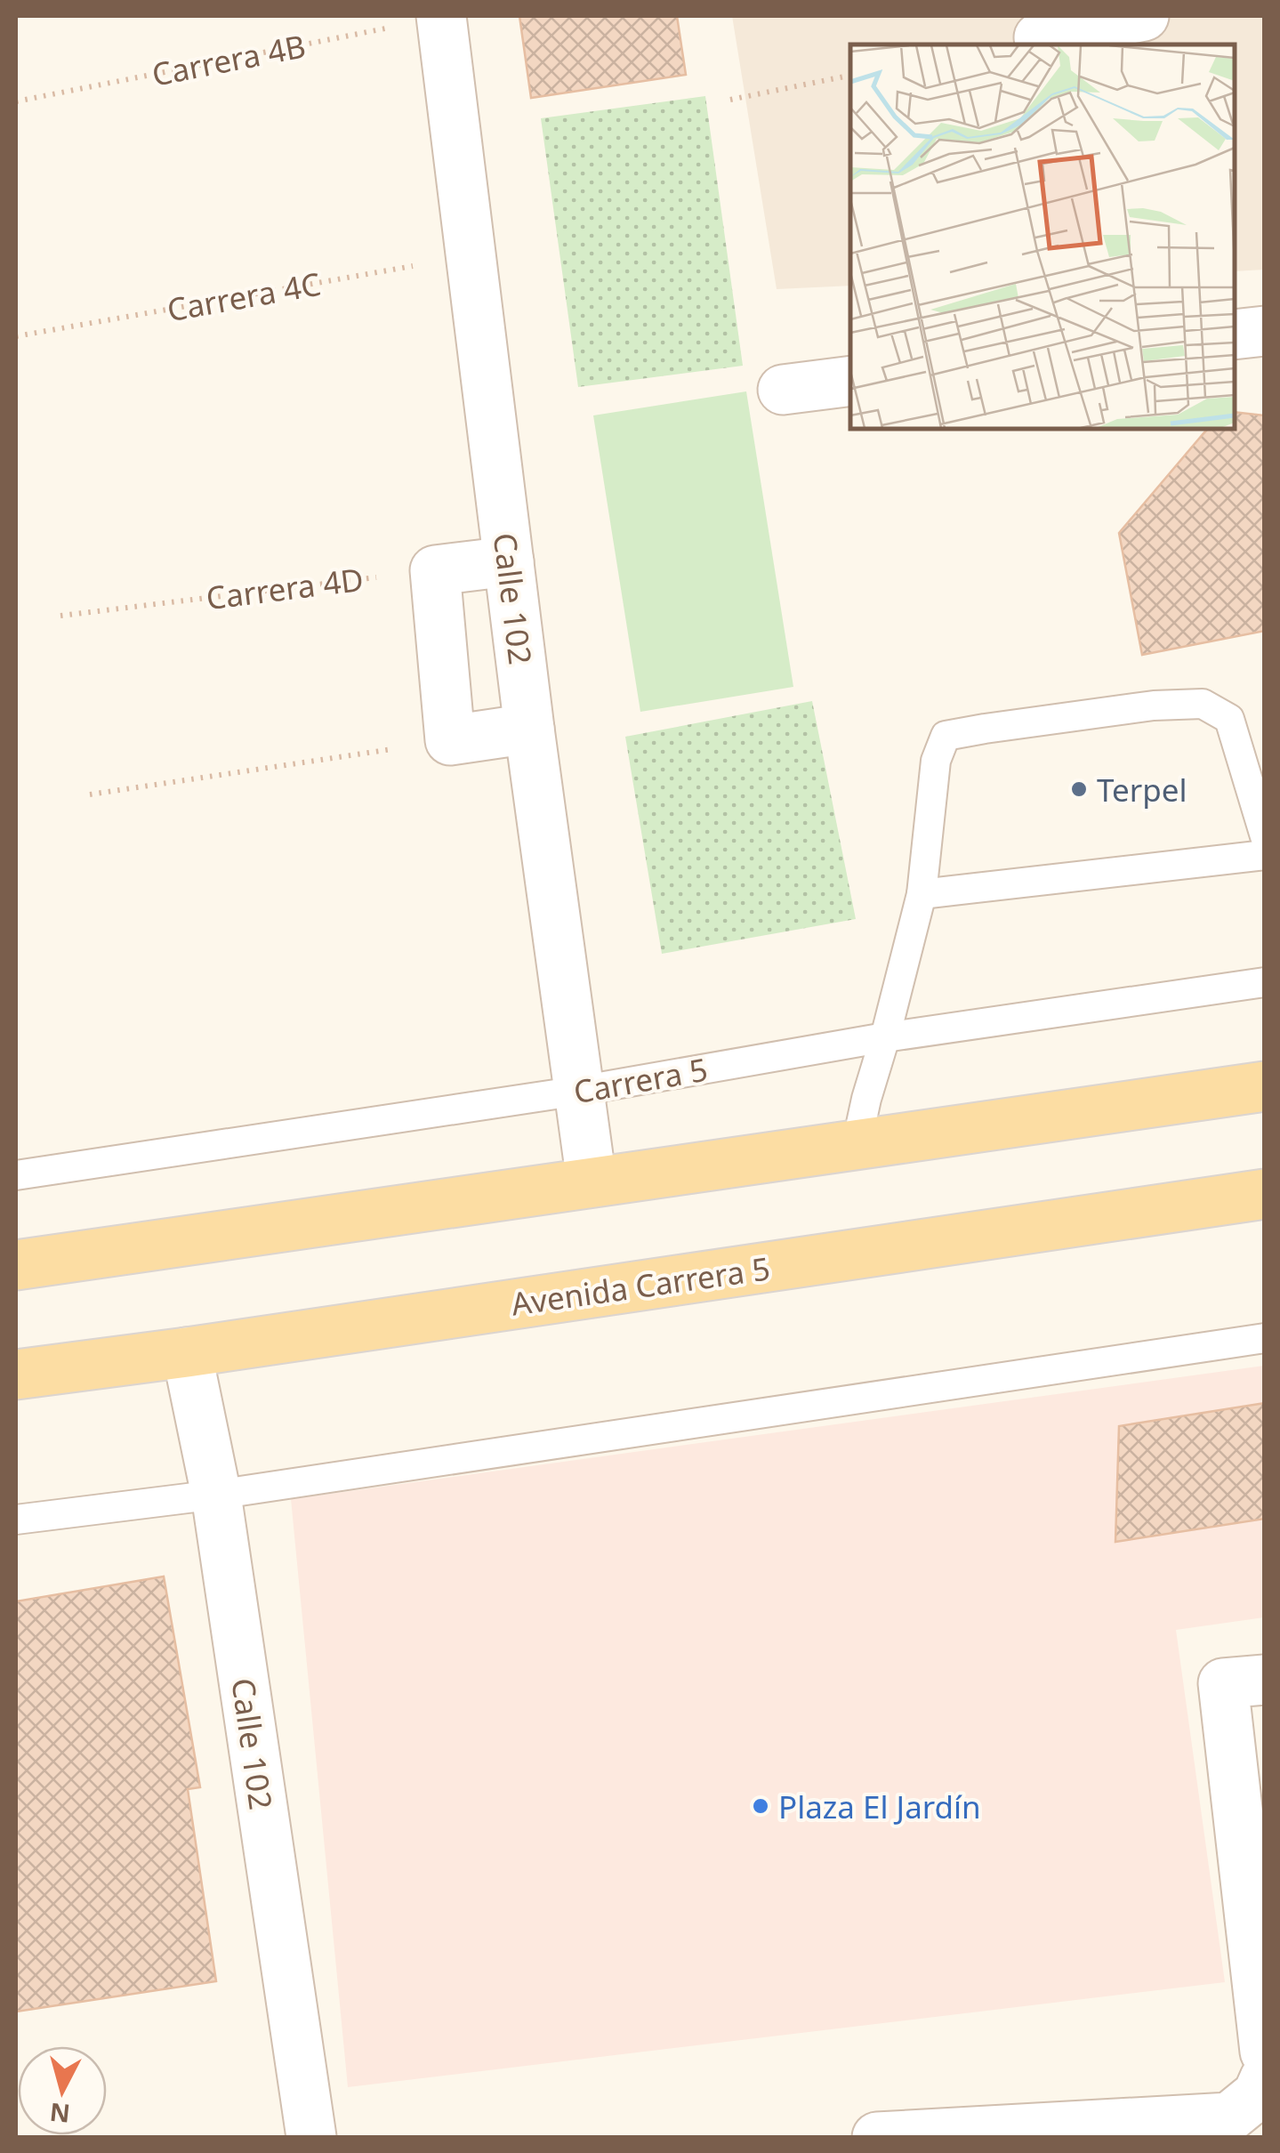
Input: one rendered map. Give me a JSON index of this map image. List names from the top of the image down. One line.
{"streets":{"main road":["Avenida Carrera 5"],"street":["Calle 102"],"lane":["Carrera 5"],"path":["Carrera 4B","Carrera 4C","Carrera 4D"]},"crossings":[["Carrera 4B","Calle 102"],["Carrera 4C","Calle 102"],["Calle 102","Carrera 5"],["Calle 102","Avenida Carrera 5"]],"places":["Terpel","Plaza El Jardín"],"north":"bottom"}
